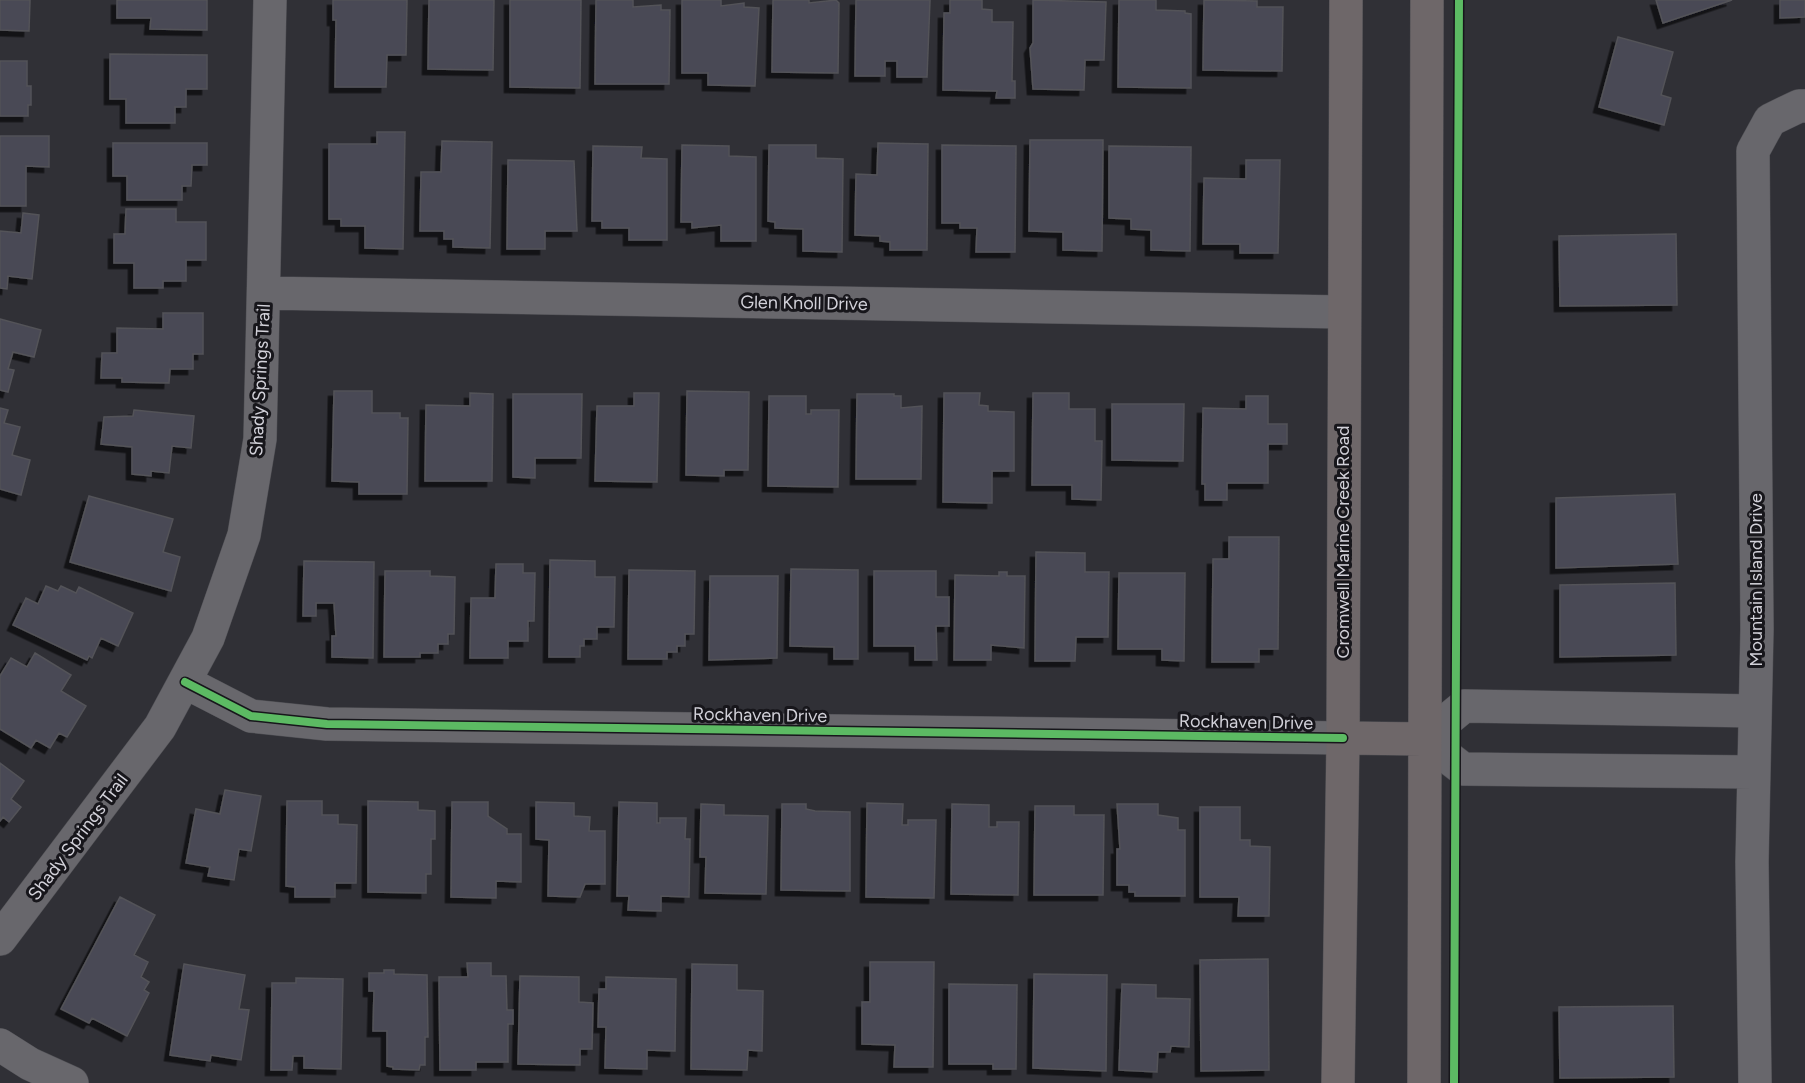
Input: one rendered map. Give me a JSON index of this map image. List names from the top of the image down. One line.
{"streets":{"main road":["Cromwell Marine Creek Road"],"street":["Glen Knoll Drive","Shady Springs Trail","Mountain Island Drive","Rockhaven Drive"]},"crossings":[["Glen Knoll Drive","Shady Springs Trail"],["Glen Knoll Drive","Cromwell Marine Creek Road"],["Shady Springs Trail","Rockhaven Drive"],["Cromwell Marine Creek Road","Rockhaven Drive"]]}
